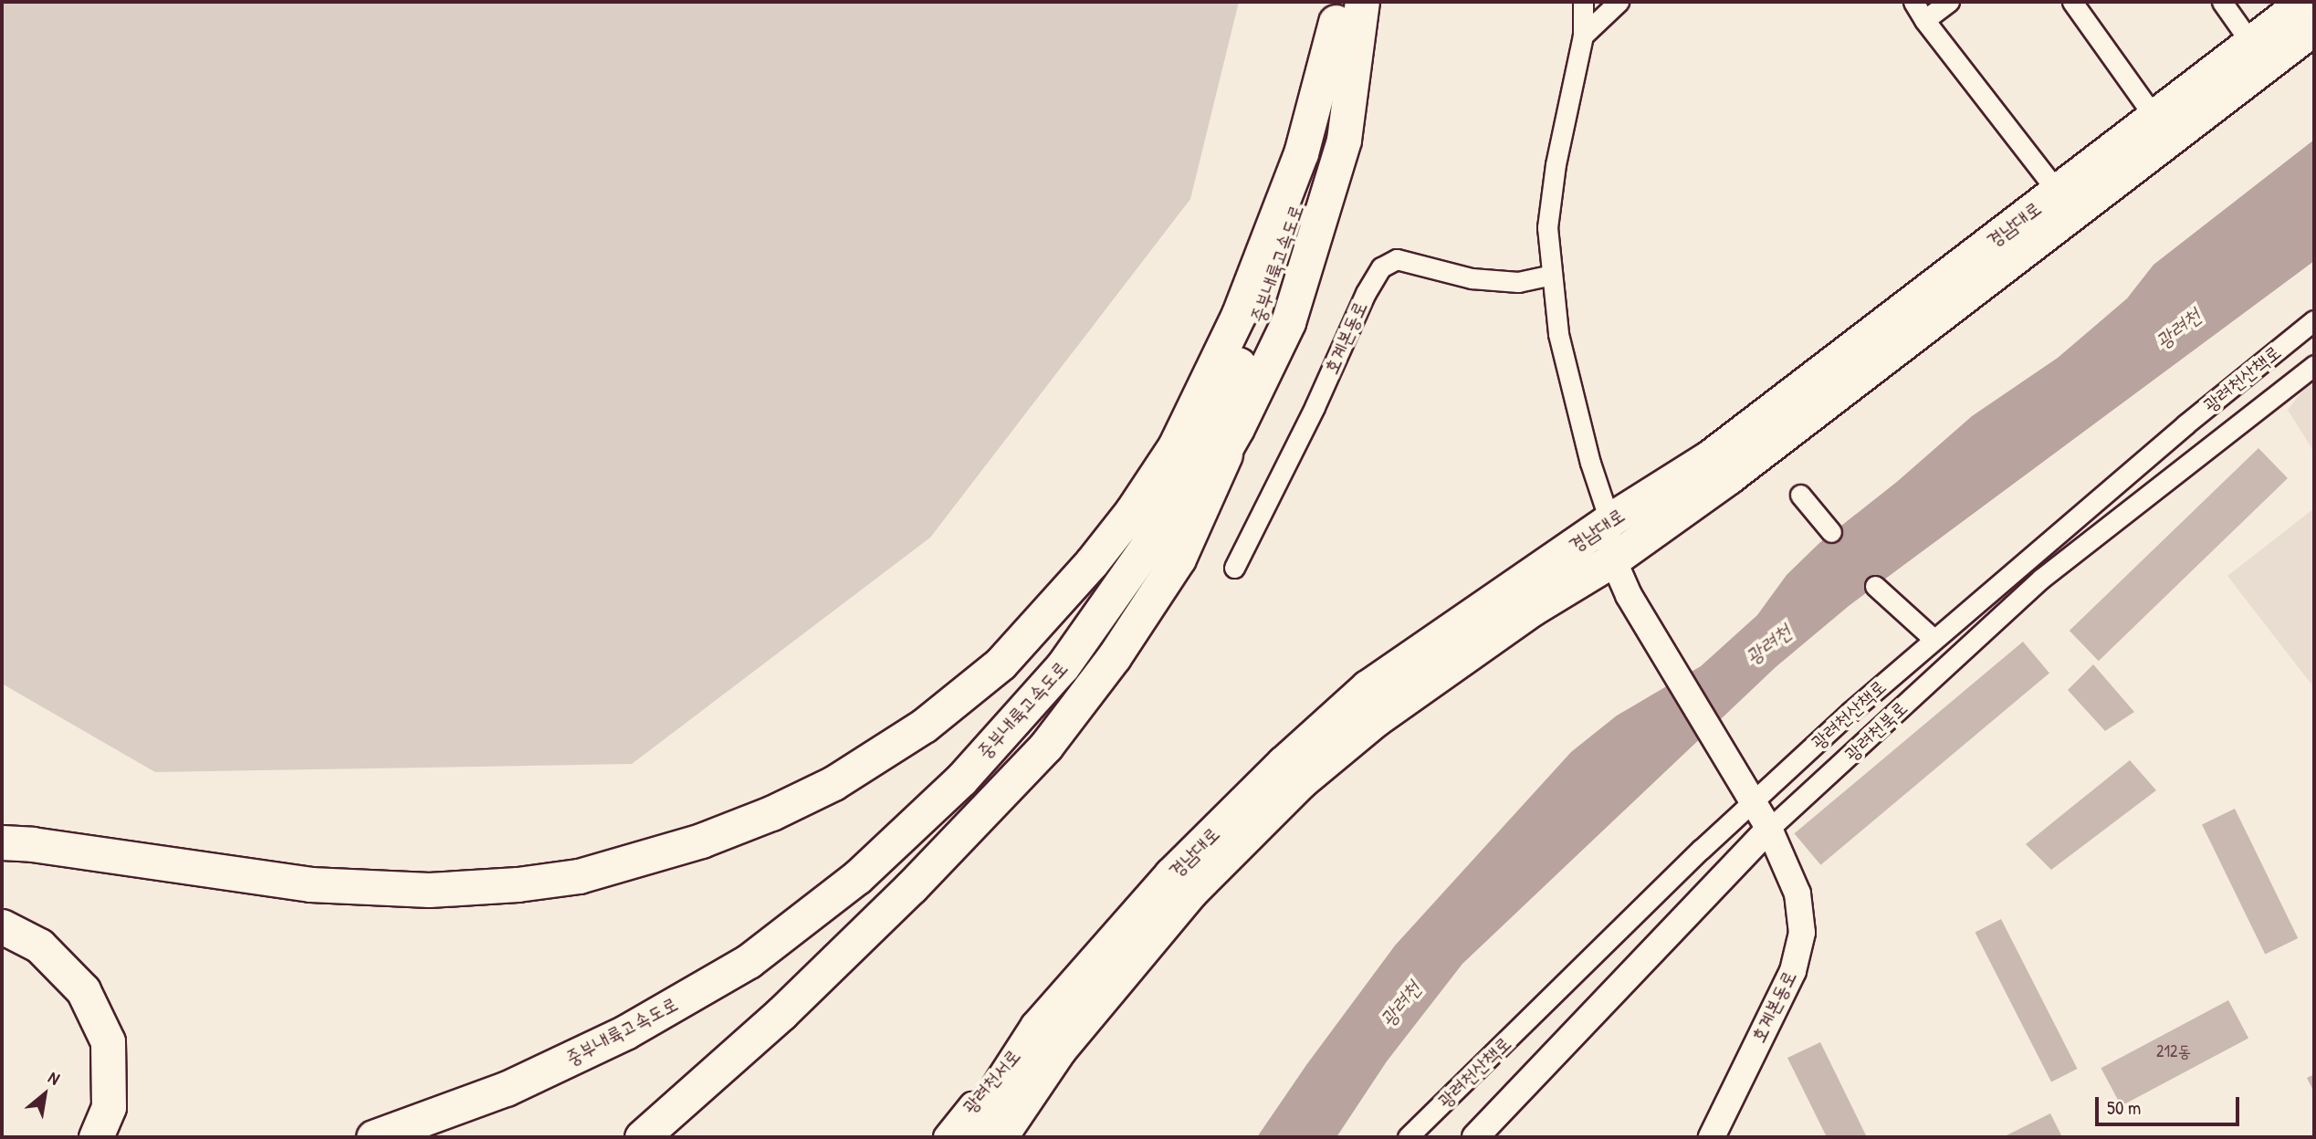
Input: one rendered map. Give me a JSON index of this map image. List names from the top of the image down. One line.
{"streets":{"highway":["경남대로","중부내륙고속도로"],"street":["호계본동로","광려천산책로","광려천북로","광려천서로"]},"crossings":[["경남대로","호계본동로"],["경남대로","광려천서로"],["호계본동로","광려천산책로"],["호계본동로","광려천북로"]],"water":["광려천"],"house_numbers":["212동"],"scale_bar":"50 m","north":"top right"}
